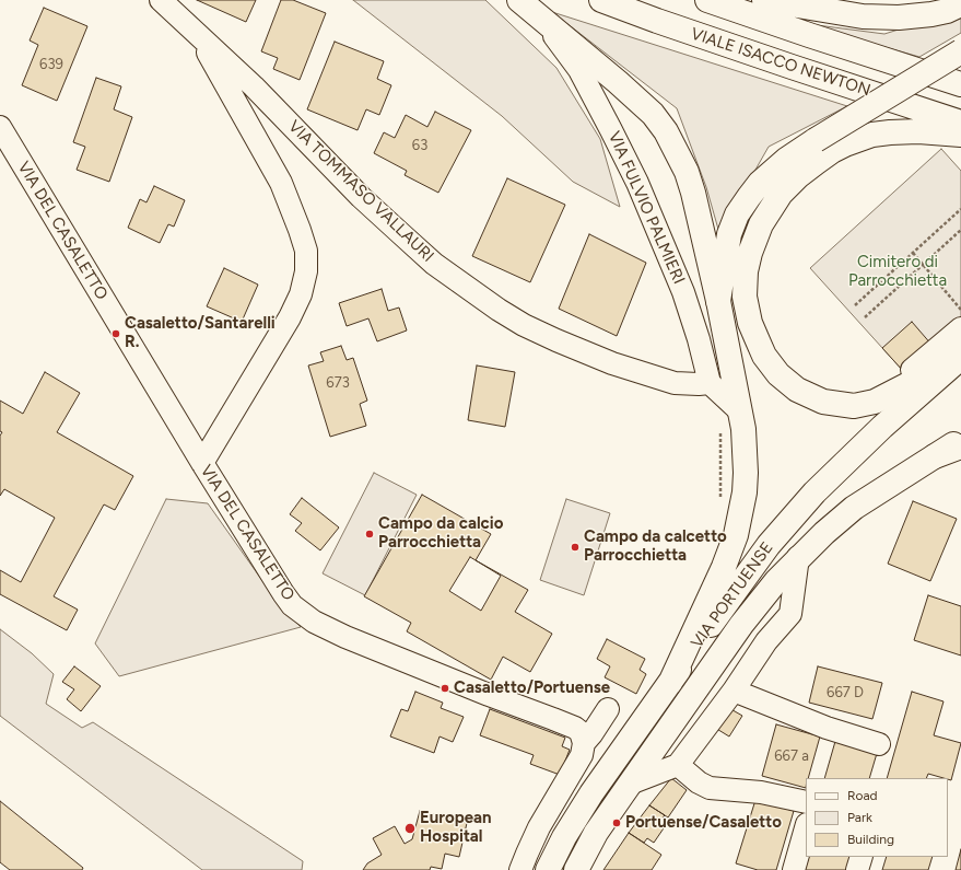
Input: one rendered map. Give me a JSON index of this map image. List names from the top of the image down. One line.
{"streets":{"main road":["VIALE ISACCO NEWTON","VIA PORTUENSE"],"street":["VIA TOMMASO VALLAURI","VIA FULVIO PALMIERI","VIA DEL CASALETTO"]},"crossings":[["VIA TOMMASO VALLAURI","VIA FULVIO PALMIERI"]],"parks":["Cimitero di Parrocchietta"],"places":["Casaletto/Santarelli R.","Campo da calcio Parrocchietta","Campo da calcetto Parrocchietta","Casaletto/Portuense","Portuense/Casaletto","European Hospital"],"house_numbers":["639","63","673","667 D","667 a"],"legend":["Road","Park","Building"]}
